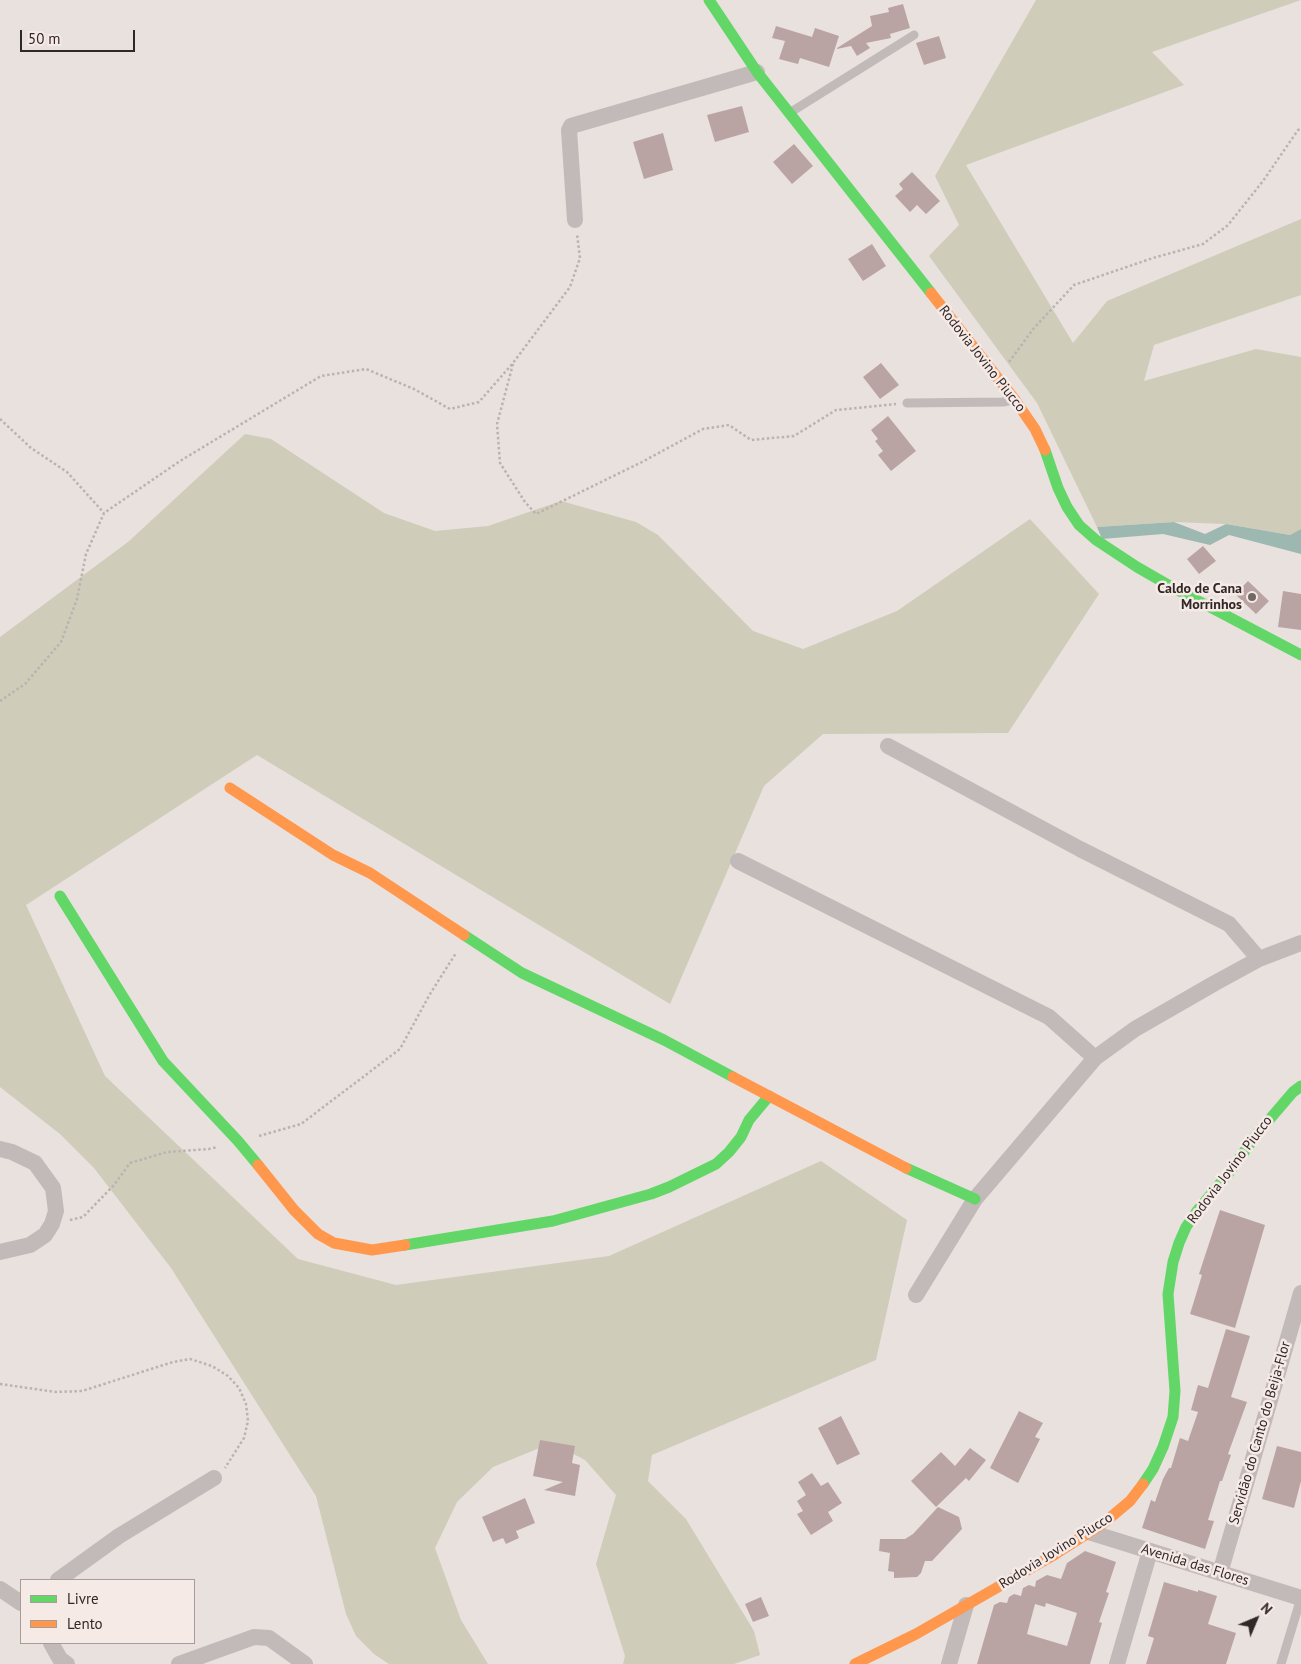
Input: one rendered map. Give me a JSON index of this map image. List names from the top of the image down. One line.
{"streets":{"street":["Rodovia Jovino Piucco","Servidão do Canto do Beija-Flor","Avenida das Flores"]},"crossings":[["Rodovia Jovino Piucco","Avenida das Flores"],["Servidão do Canto do Beija-Flor","Avenida das Flores"]],"places":["Caldo de Cana Morrinhos"],"legend":["Livre","Lento"],"scale_bar":"50 m","north":"top right"}
